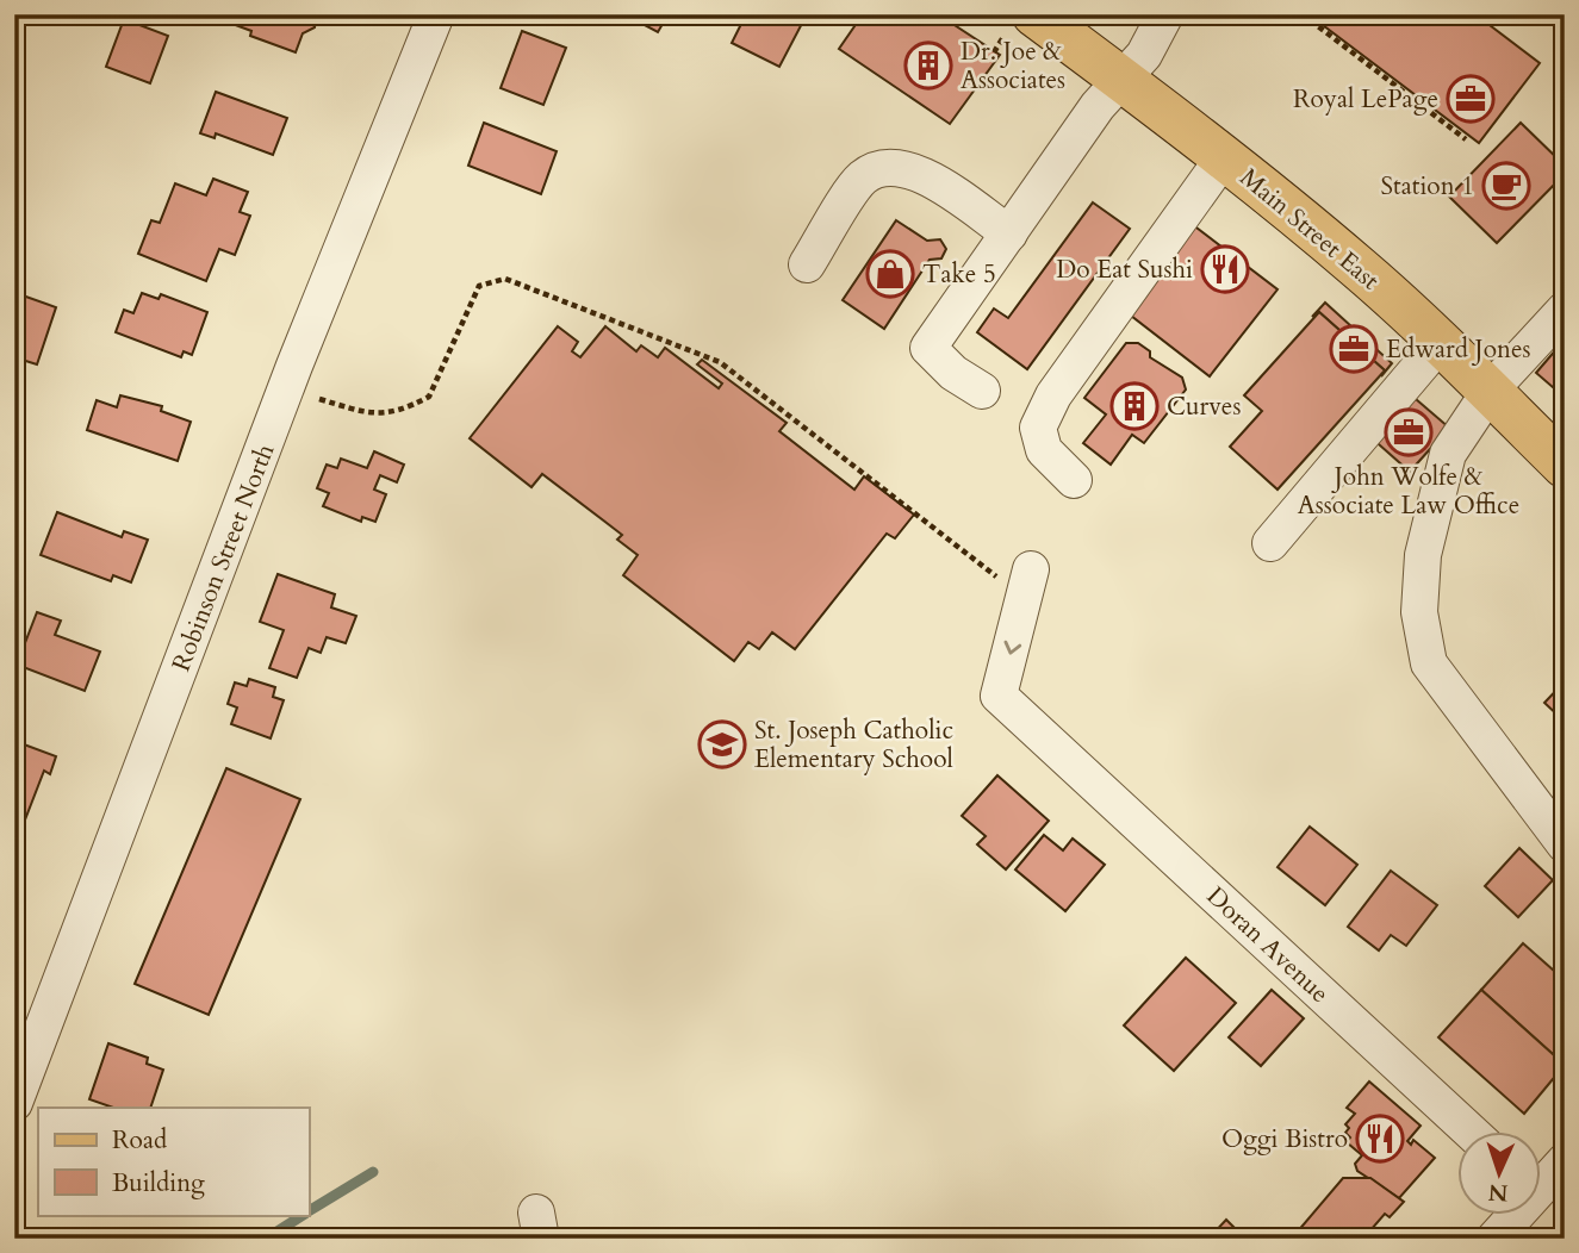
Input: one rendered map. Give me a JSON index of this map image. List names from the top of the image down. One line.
{"streets":{"main road":["Main Street East"],"street":["Robinson Street North","Doran Avenue"]},"one_way":["Doran Avenue"],"places":{"building":["Dr. Joe & Associates","Curves"],"office":["Royal LePage","Edward Jones","John Wolfe & Associate Law Office"],"cafe":["Station 1"],"restaurant":["Do Eat Sushi","Oggi Bistro"],"shop":["Take 5"],"school or university":["St. Joseph Catholic Elementary School"]},"legend":["Road","Building"],"north":"bottom"}
